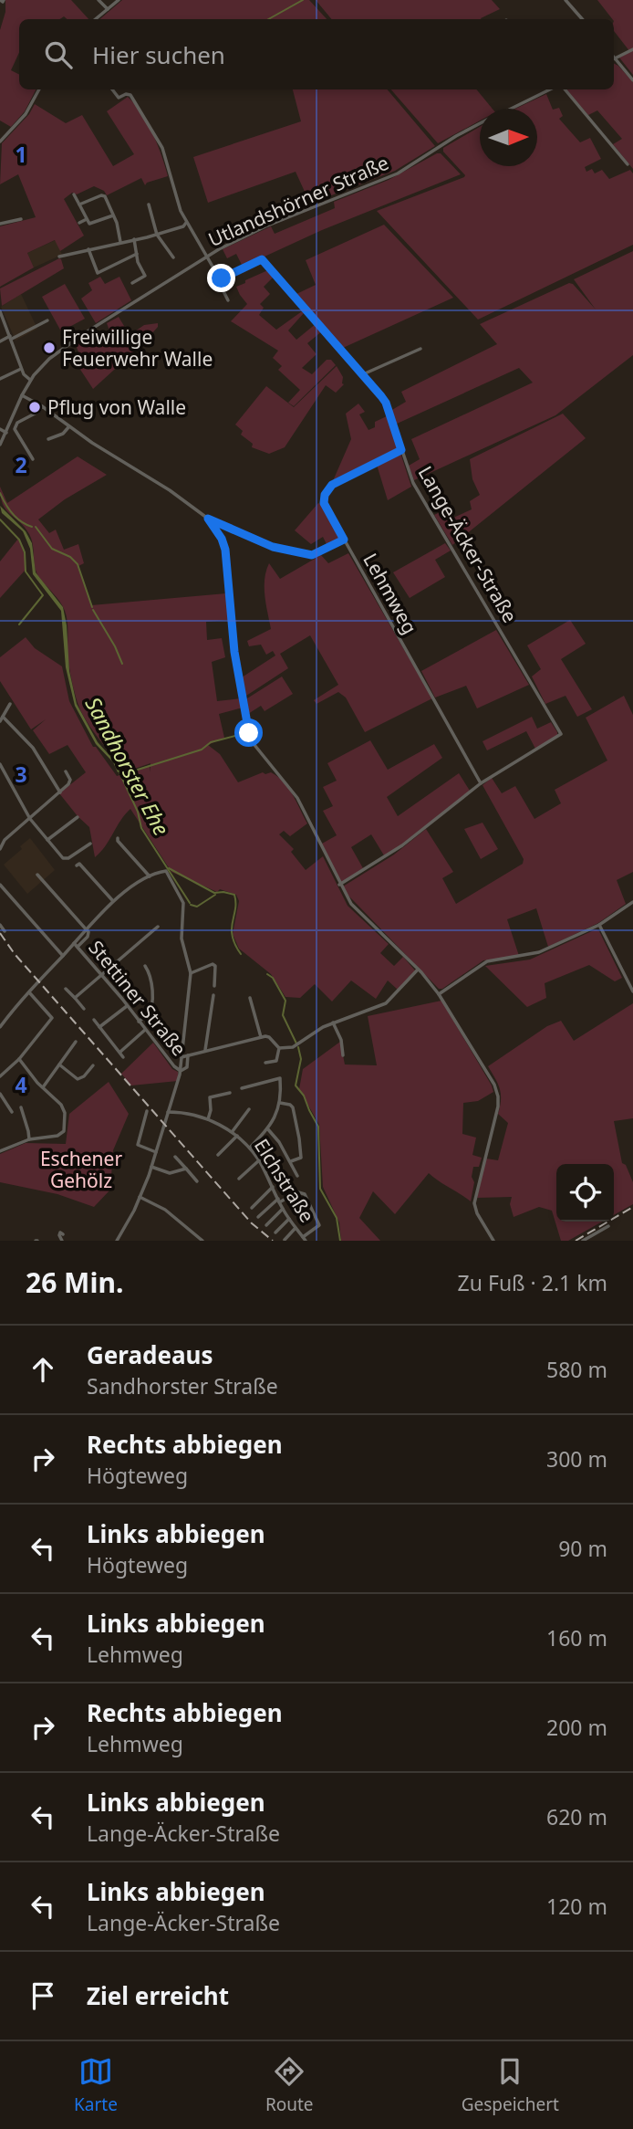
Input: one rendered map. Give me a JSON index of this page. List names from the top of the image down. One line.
{"streets":{"street":["Utlandshörner Straße","Lange-Äcker-Straße","Lehmweg","Stettiner Straße","Elchstraße"]},"crossings":[["Lange-Äcker-Straße","Lehmweg"]],"water":["Sandhorster Ehe"],"parks":["Eschener Gehölz"],"places":["Freiwillige Feuerwehr Walle","Pflug von Walle"],"north":"right","page":{"search":"Hier suchen","heading":["26 Min.","Zu Fuß · 2.1 km"],"list":[["Geradeaus","Sandhorster Straße","580 m"],["Rechts abbiegen","Högteweg","300 m"],["Links abbiegen","Högteweg","90 m"],["Links abbiegen","Lehmweg","160 m"],["Rechts abbiegen","Lehmweg","200 m"],["Links abbiegen","Lange-Äcker-Straße","620 m"],["Links abbiegen","Lange-Äcker-Straße","120 m"],"Ziel erreicht"],"nav":["Karte","Route","Gespeichert"]},"grid":{"rows":["1","2","3","4"]}}
